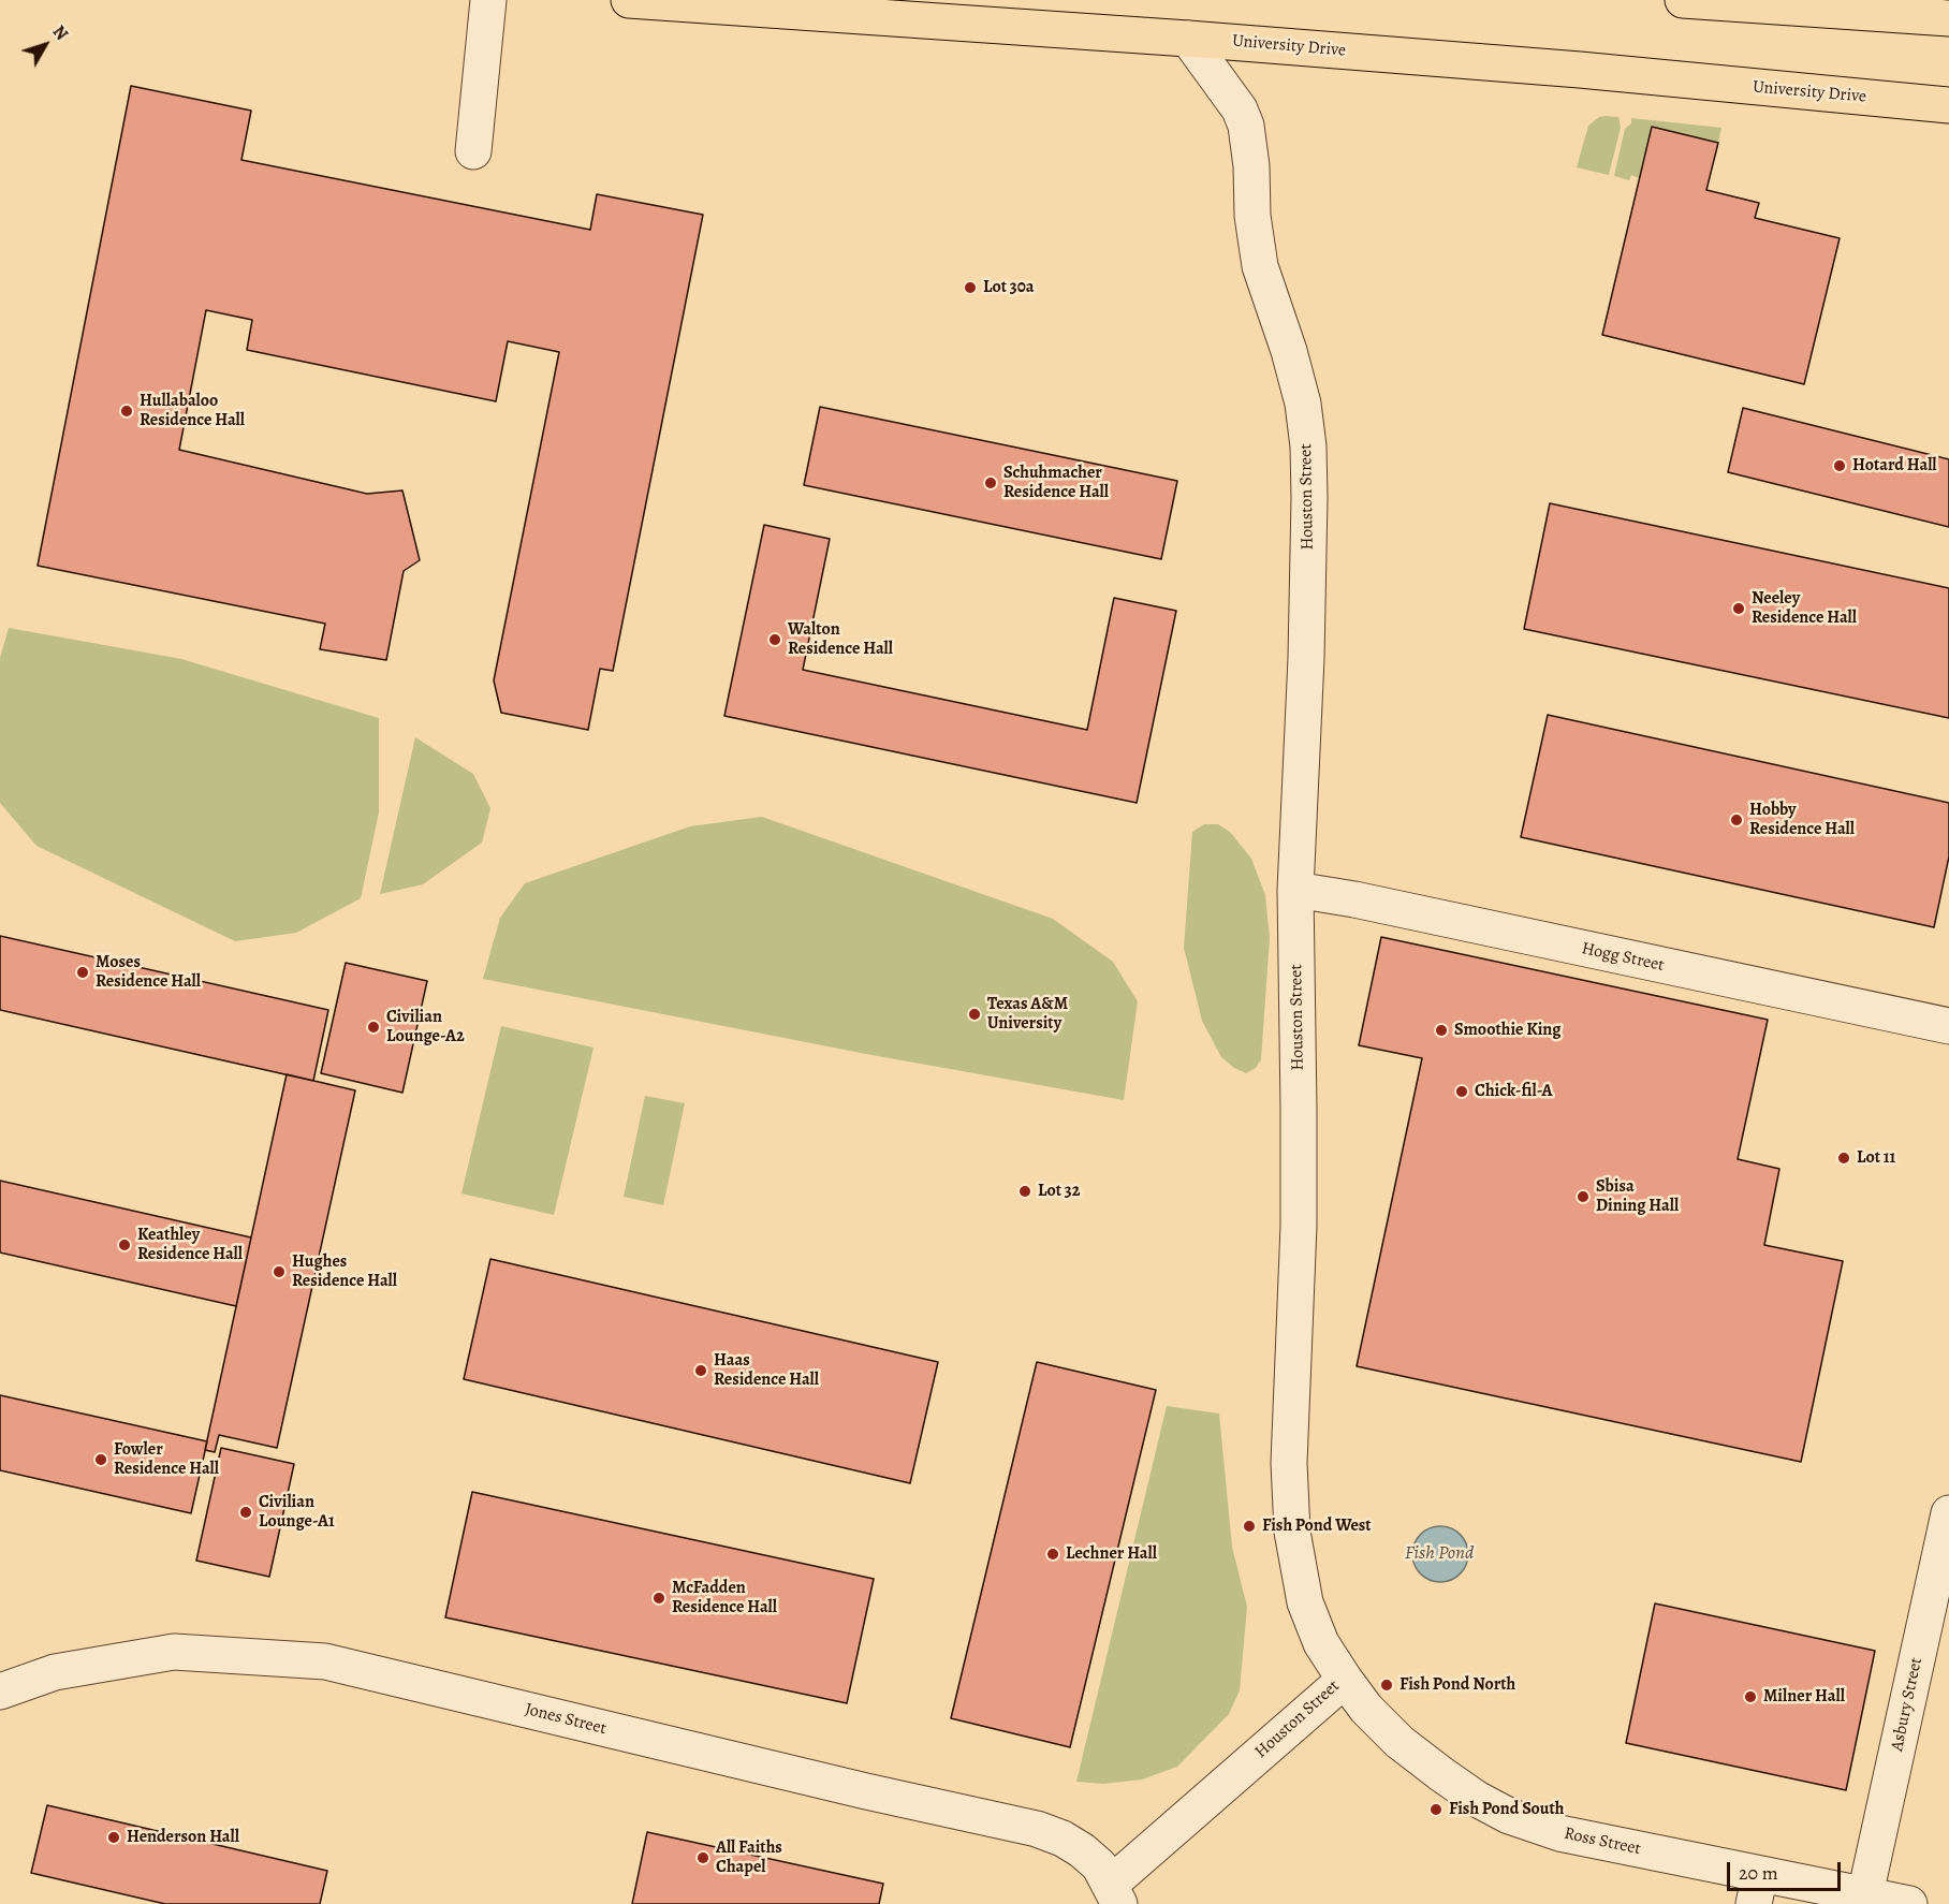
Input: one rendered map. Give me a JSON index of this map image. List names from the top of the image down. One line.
{"streets":{"main road":["University Drive"],"street":["Houston Street","Hogg Street","Asbury Street","Jones Street","Ross Street"]},"crossings":[["University Drive","Houston Street"],["Houston Street","Hogg Street"],["Houston Street","Jones Street"],["Houston Street","Ross Street"],["Asbury Street","Ross Street"]],"water":["Fish Pond"],"places":["Lot 30a","Hullabaloo Residence Hall","Hotard Hall","Schuhmacher Residence Hall","Neeley Residence Hall","Walton Residence Hall","Hobby Residence Hall","Moses Residence Hall","Texas A&M University","Civilian Lounge-A2","Smoothie King","Chick-fil-A","Lot 11","Lot 32","Sbisa Dining Hall","Keathley Residence Hall","Hughes Residence Hall","Haas Residence Hall","Fowler Residence Hall","Civilian Lounge-A1","Fish Pond West","Lechner Hall","McFadden Residence Hall","Fish Pond North","Milner Hall","Fish Pond South","Henderson Hall","All Faiths Chapel"],"scale_bar":"20 m","north":"top right"}
